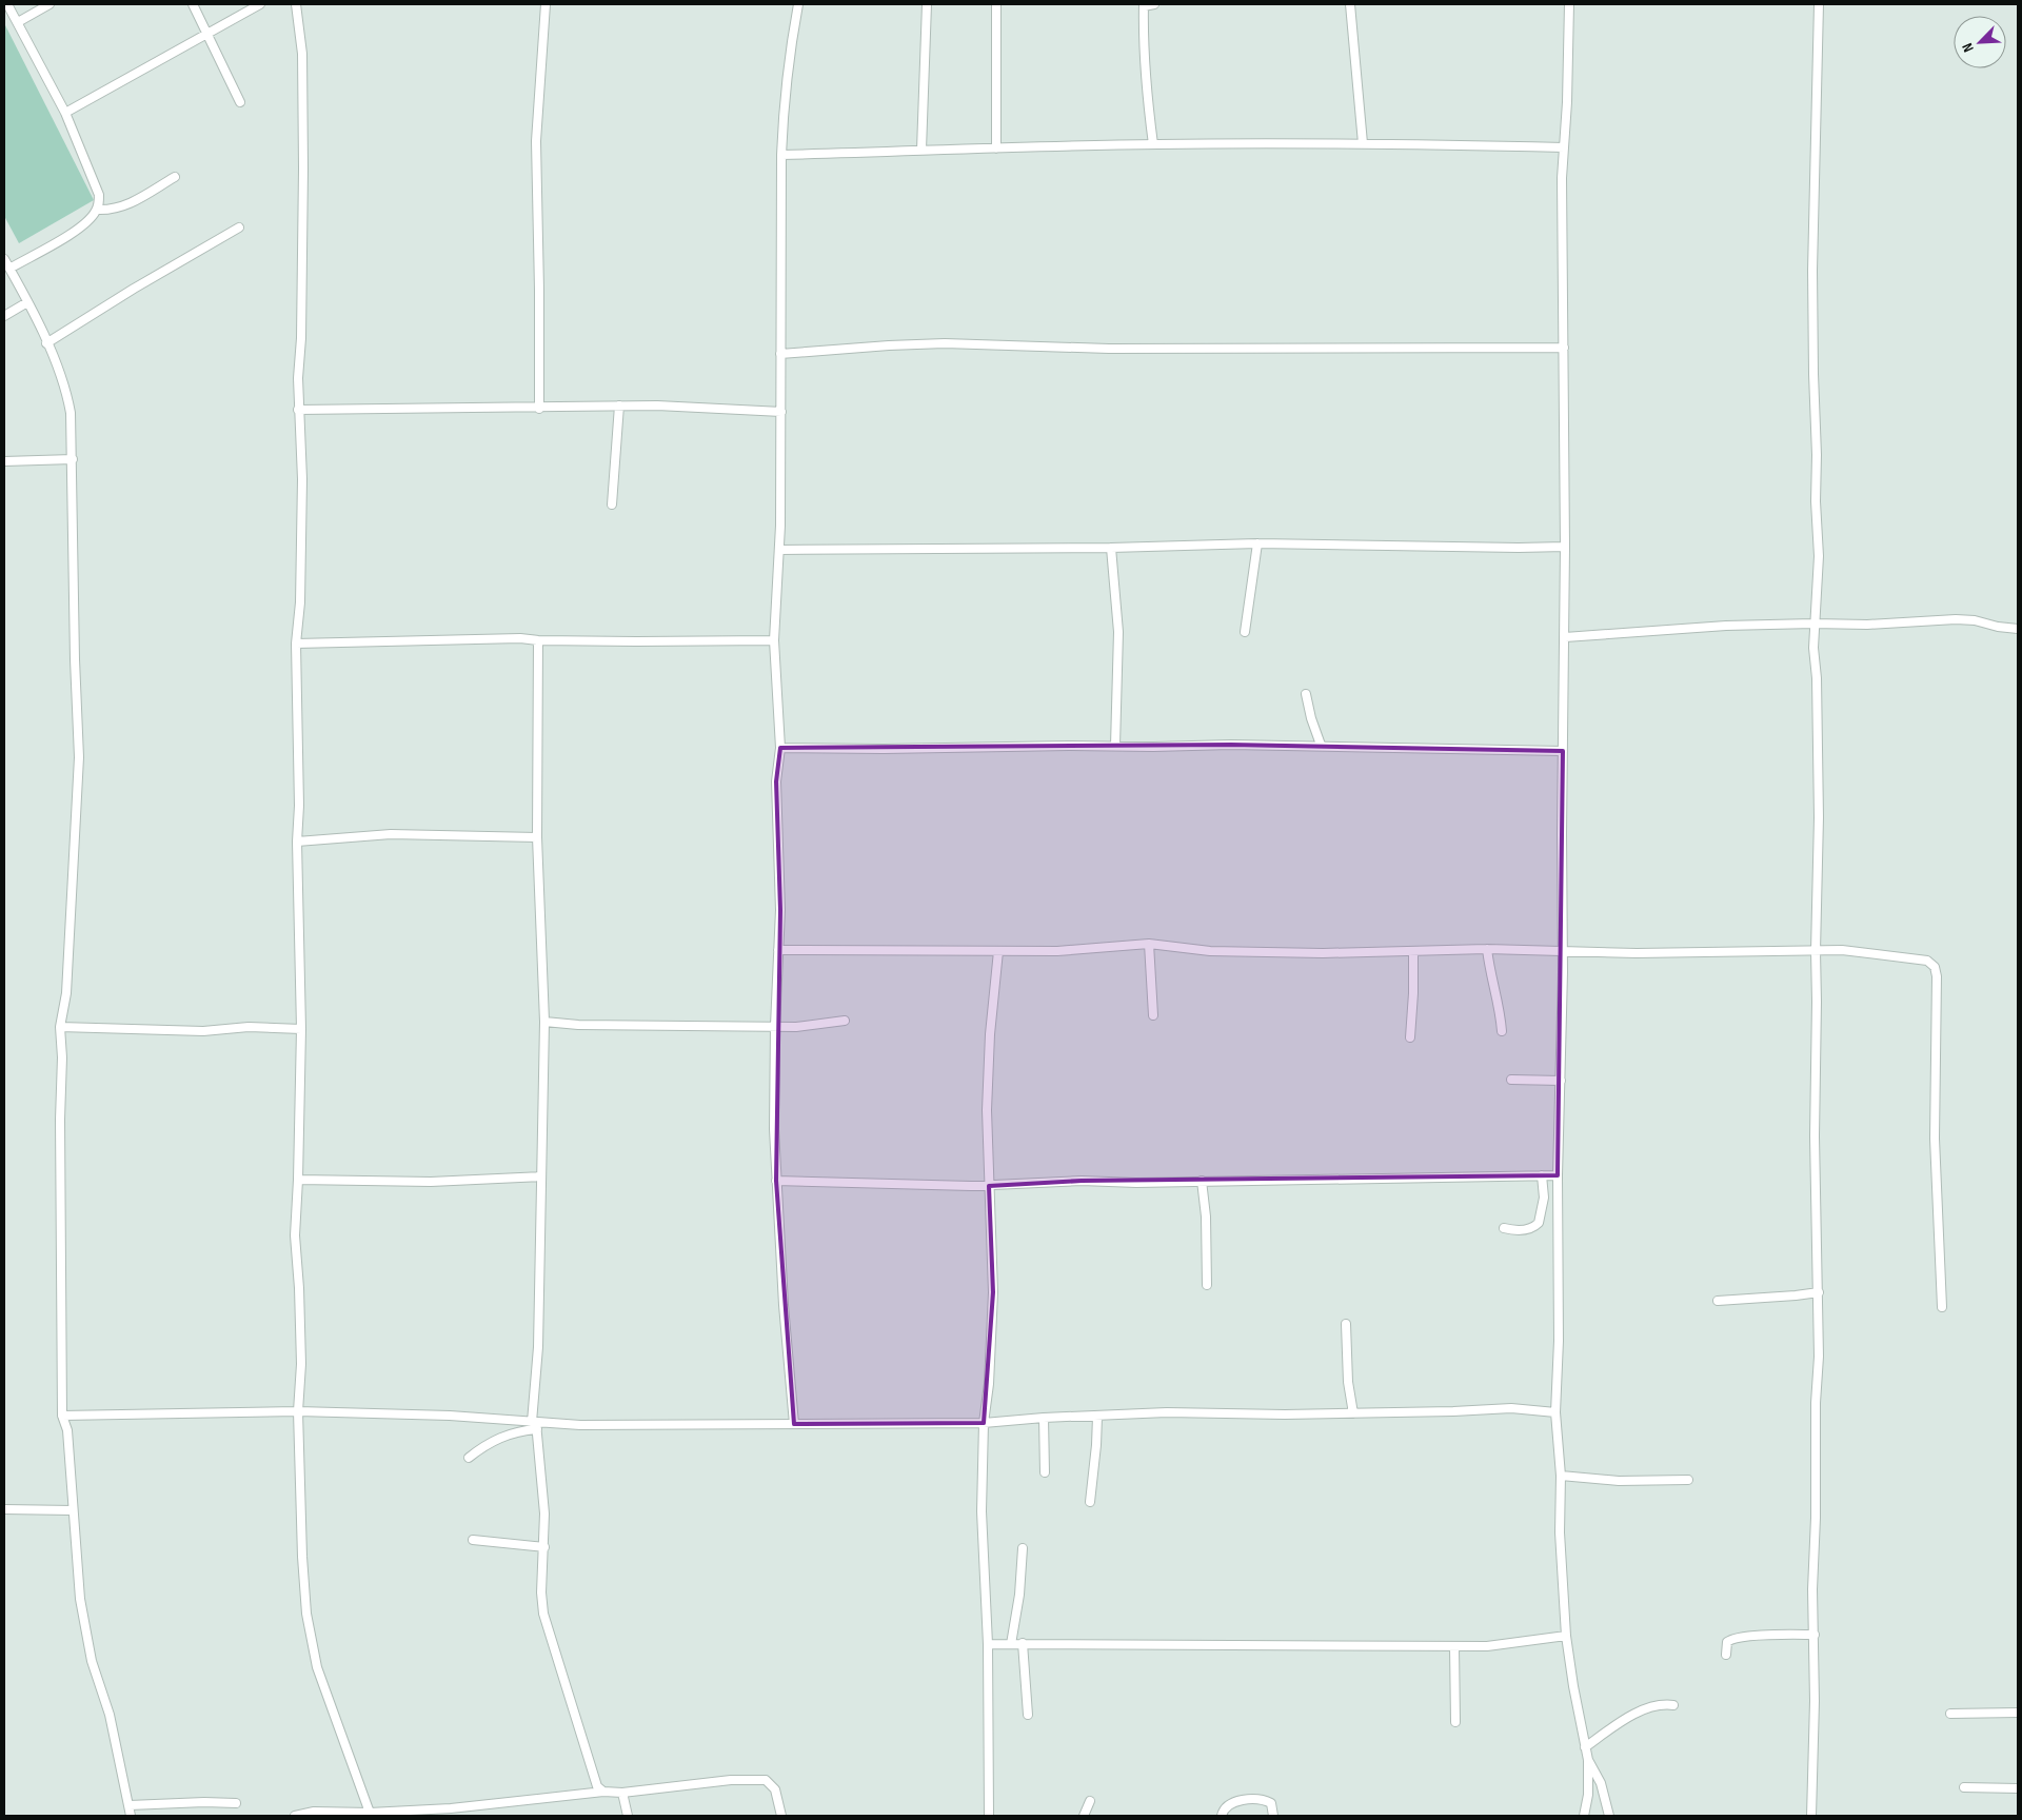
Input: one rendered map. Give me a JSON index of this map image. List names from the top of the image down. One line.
{"north":"bottom left"}
